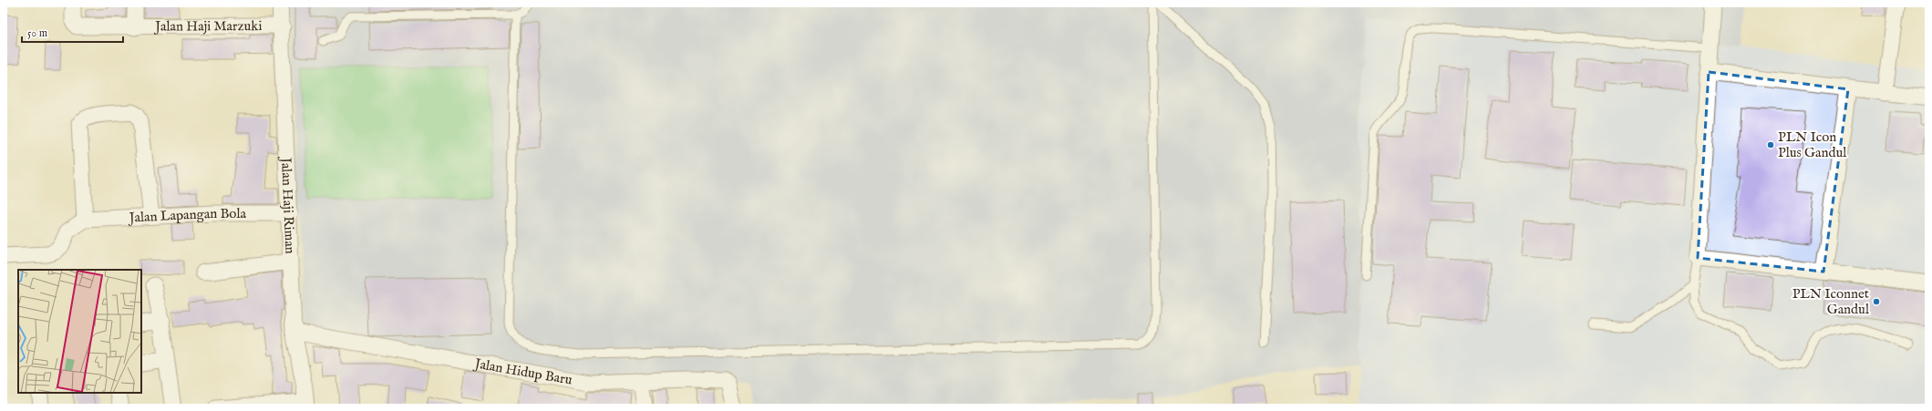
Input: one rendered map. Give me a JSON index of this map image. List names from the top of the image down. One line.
{"streets":{"street":["Jalan Haji Marzuki","Jalan Haji Riman","Jalan Lapangan Bola","Jalan Hidup Baru"]},"crossings":[["Jalan Haji Marzuki","Jalan Haji Riman"],["Jalan Haji Riman","Jalan Lapangan Bola"],["Jalan Haji Riman","Jalan Hidup Baru"]],"places":["PLN Icon Plus Gandul","PLN Iconnet Gandul"],"scale_bar":"50 m"}
